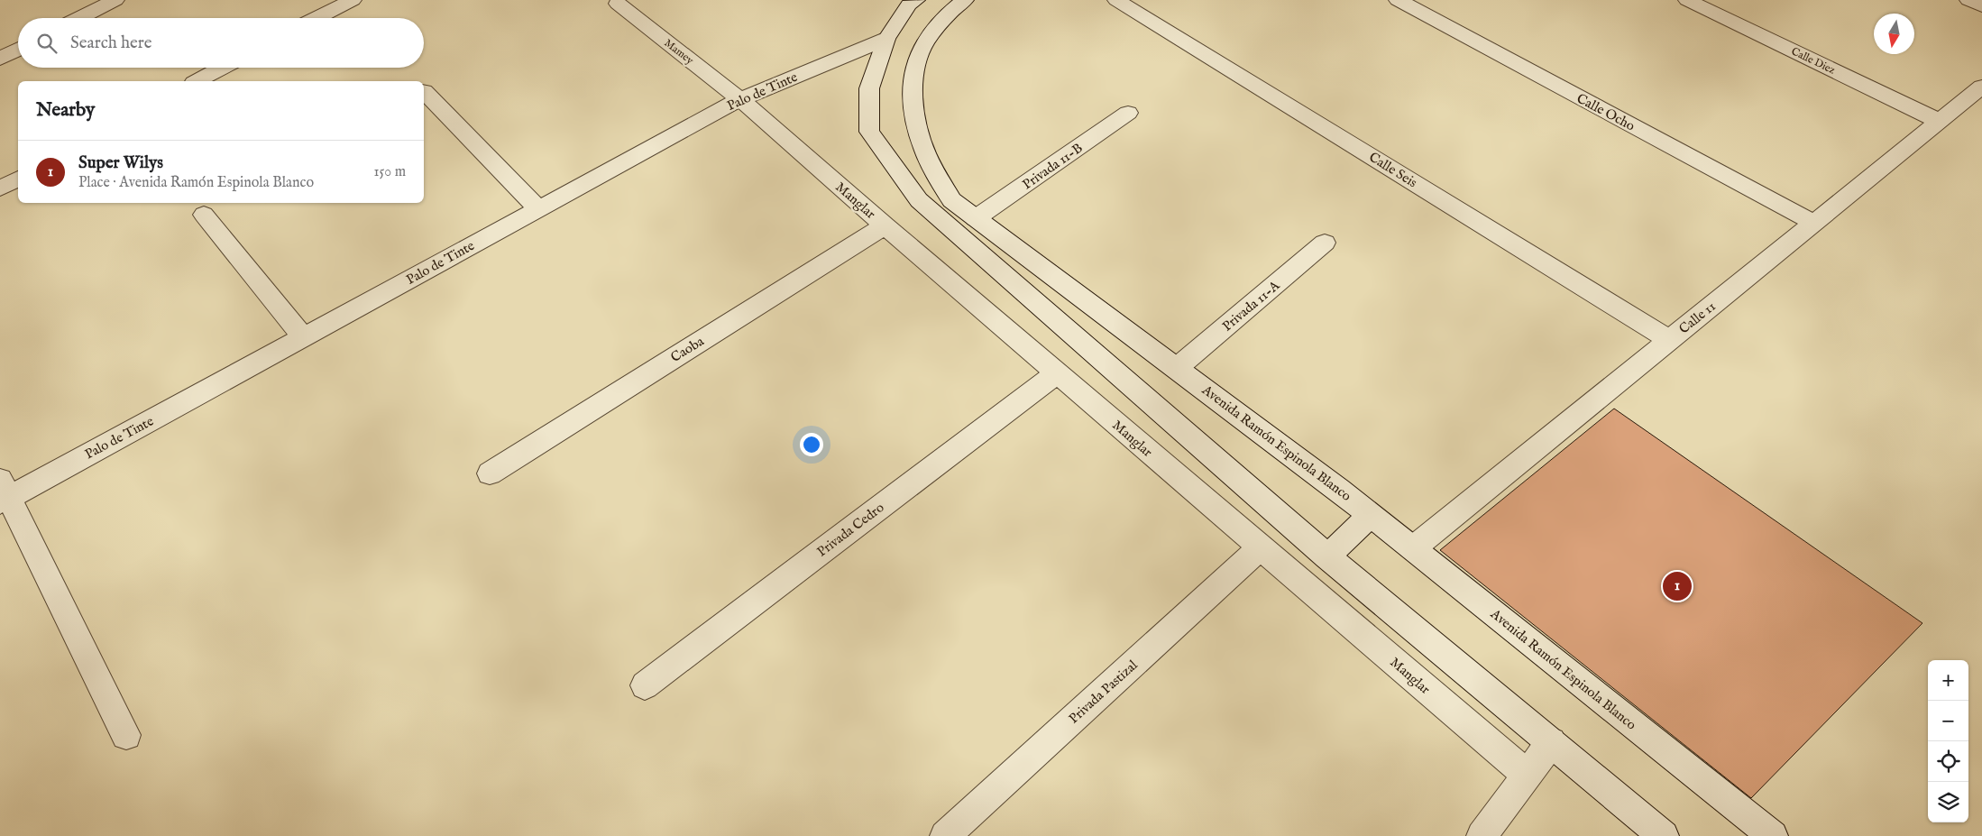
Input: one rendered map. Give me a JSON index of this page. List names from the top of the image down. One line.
{"streets":{"street":["Mamey","Calle Diez","Palo de Tinte","Calle Ocho","Privada 11-B","Calle Seis","Manglar","Privada 11-A","Calle 11","Caoba","Avenida Ramón Espinola Blanco","Privada Cedro","Privada Pastizal"]},"crossings":[["Mamey","Palo de Tinte"],["Mamey","Manglar"],["Calle Diez","Calle 11"],["Palo de Tinte","Manglar"],["Calle Ocho","Calle 11"],["Privada 11-B","Avenida Ramón Espinola Blanco"],["Calle Seis","Calle 11"],["Manglar","Caoba"],["Manglar","Privada Cedro"],["Manglar","Privada Pastizal"],["Privada 11-A","Avenida Ramón Espinola Blanco"],["Calle 11","Avenida Ramón Espinola Blanco"]],"north":"bottom","page":{"search":"Search here","heading":"Nearby","list":[{"mark":"1","name":"Super Wilys","note":"Place · Avenida Ramón Espinola Blanco","value":"150 m"}],"pins":"1","map_buttons":["+","−"]}}
